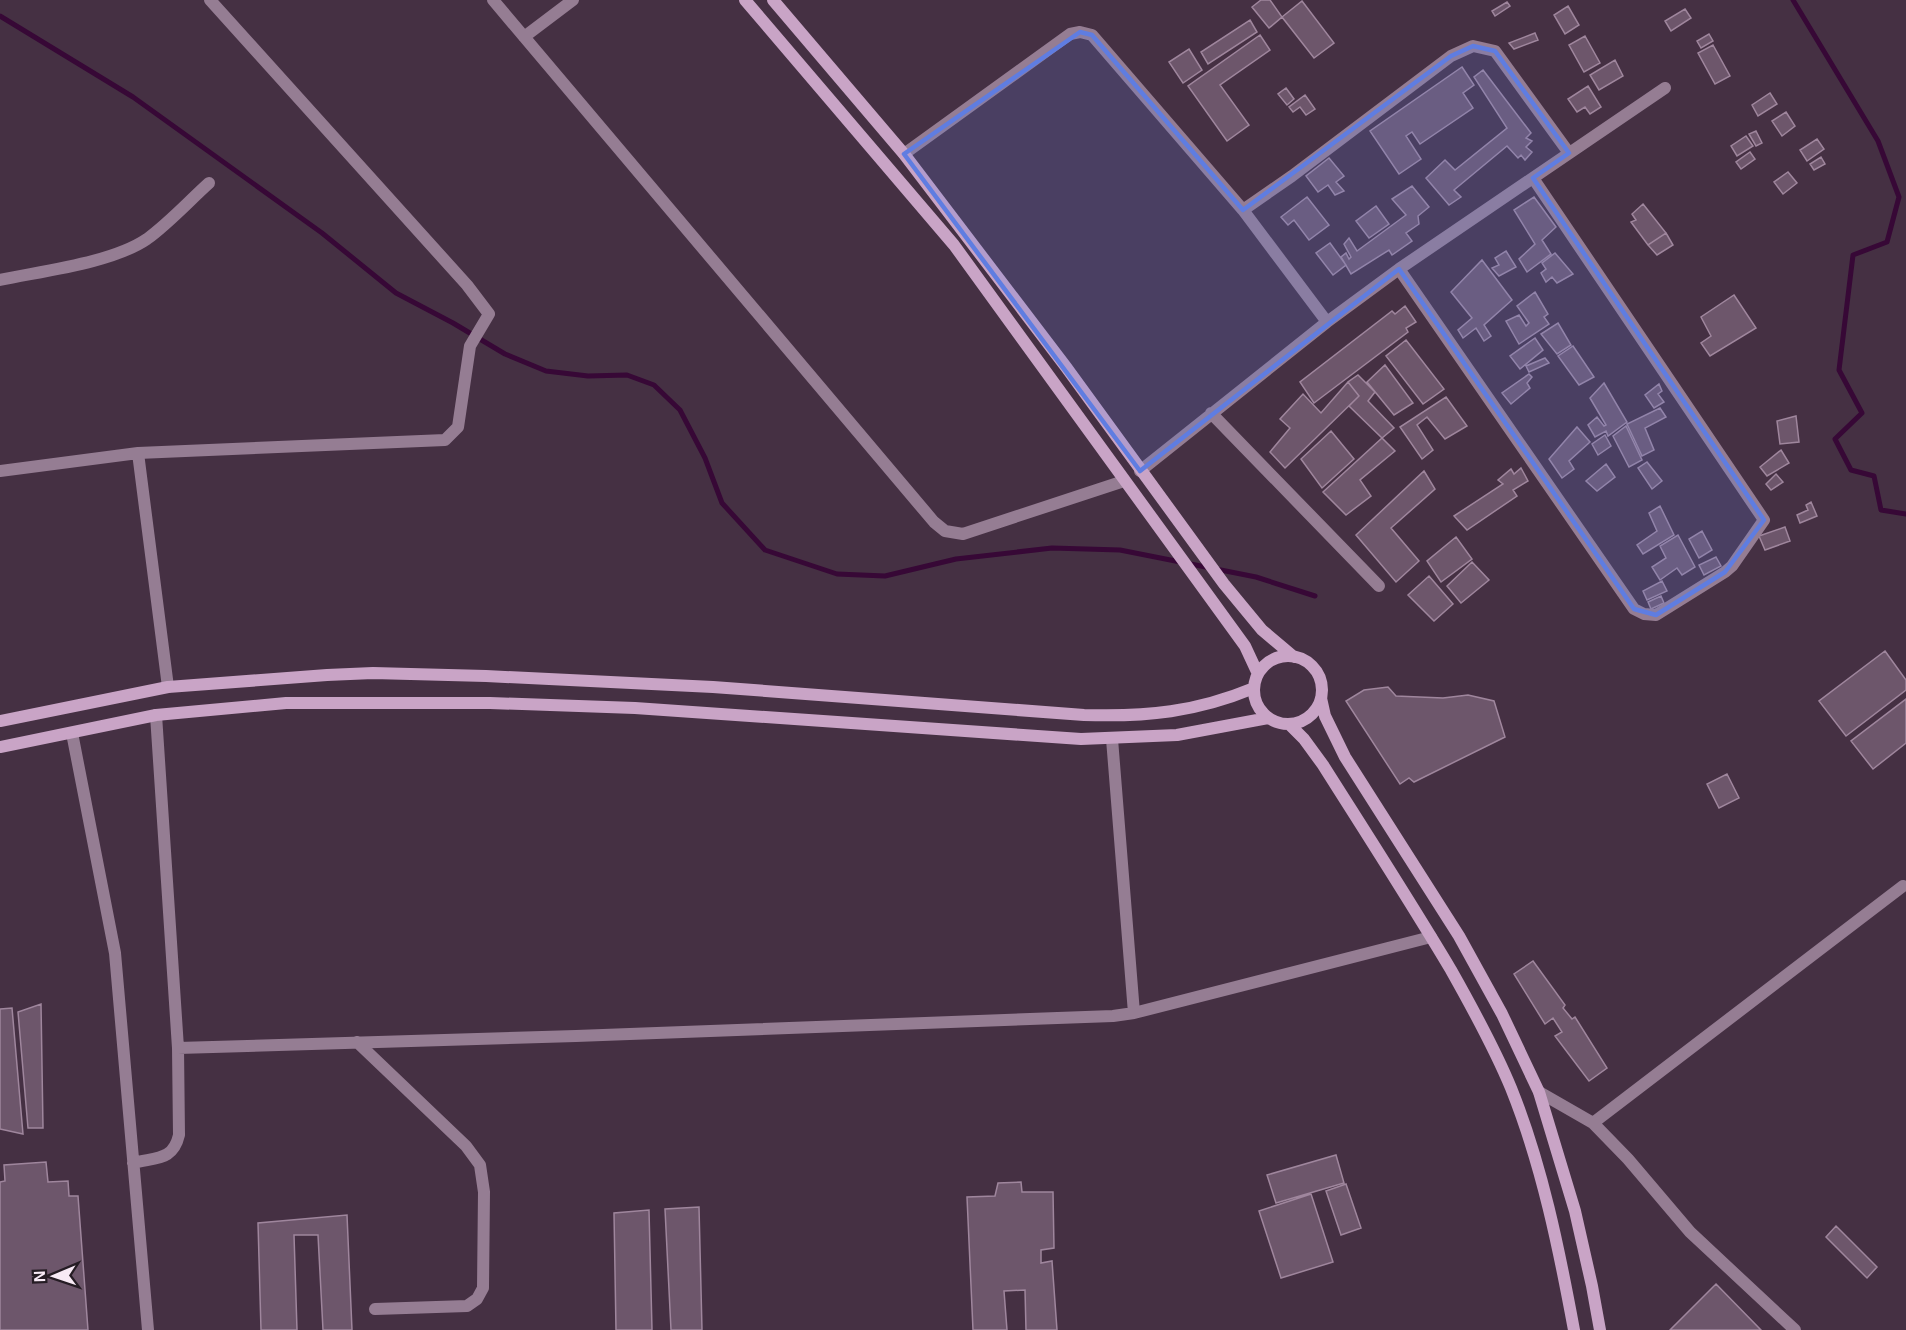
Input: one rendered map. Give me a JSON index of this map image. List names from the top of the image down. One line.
{"north":"left"}
